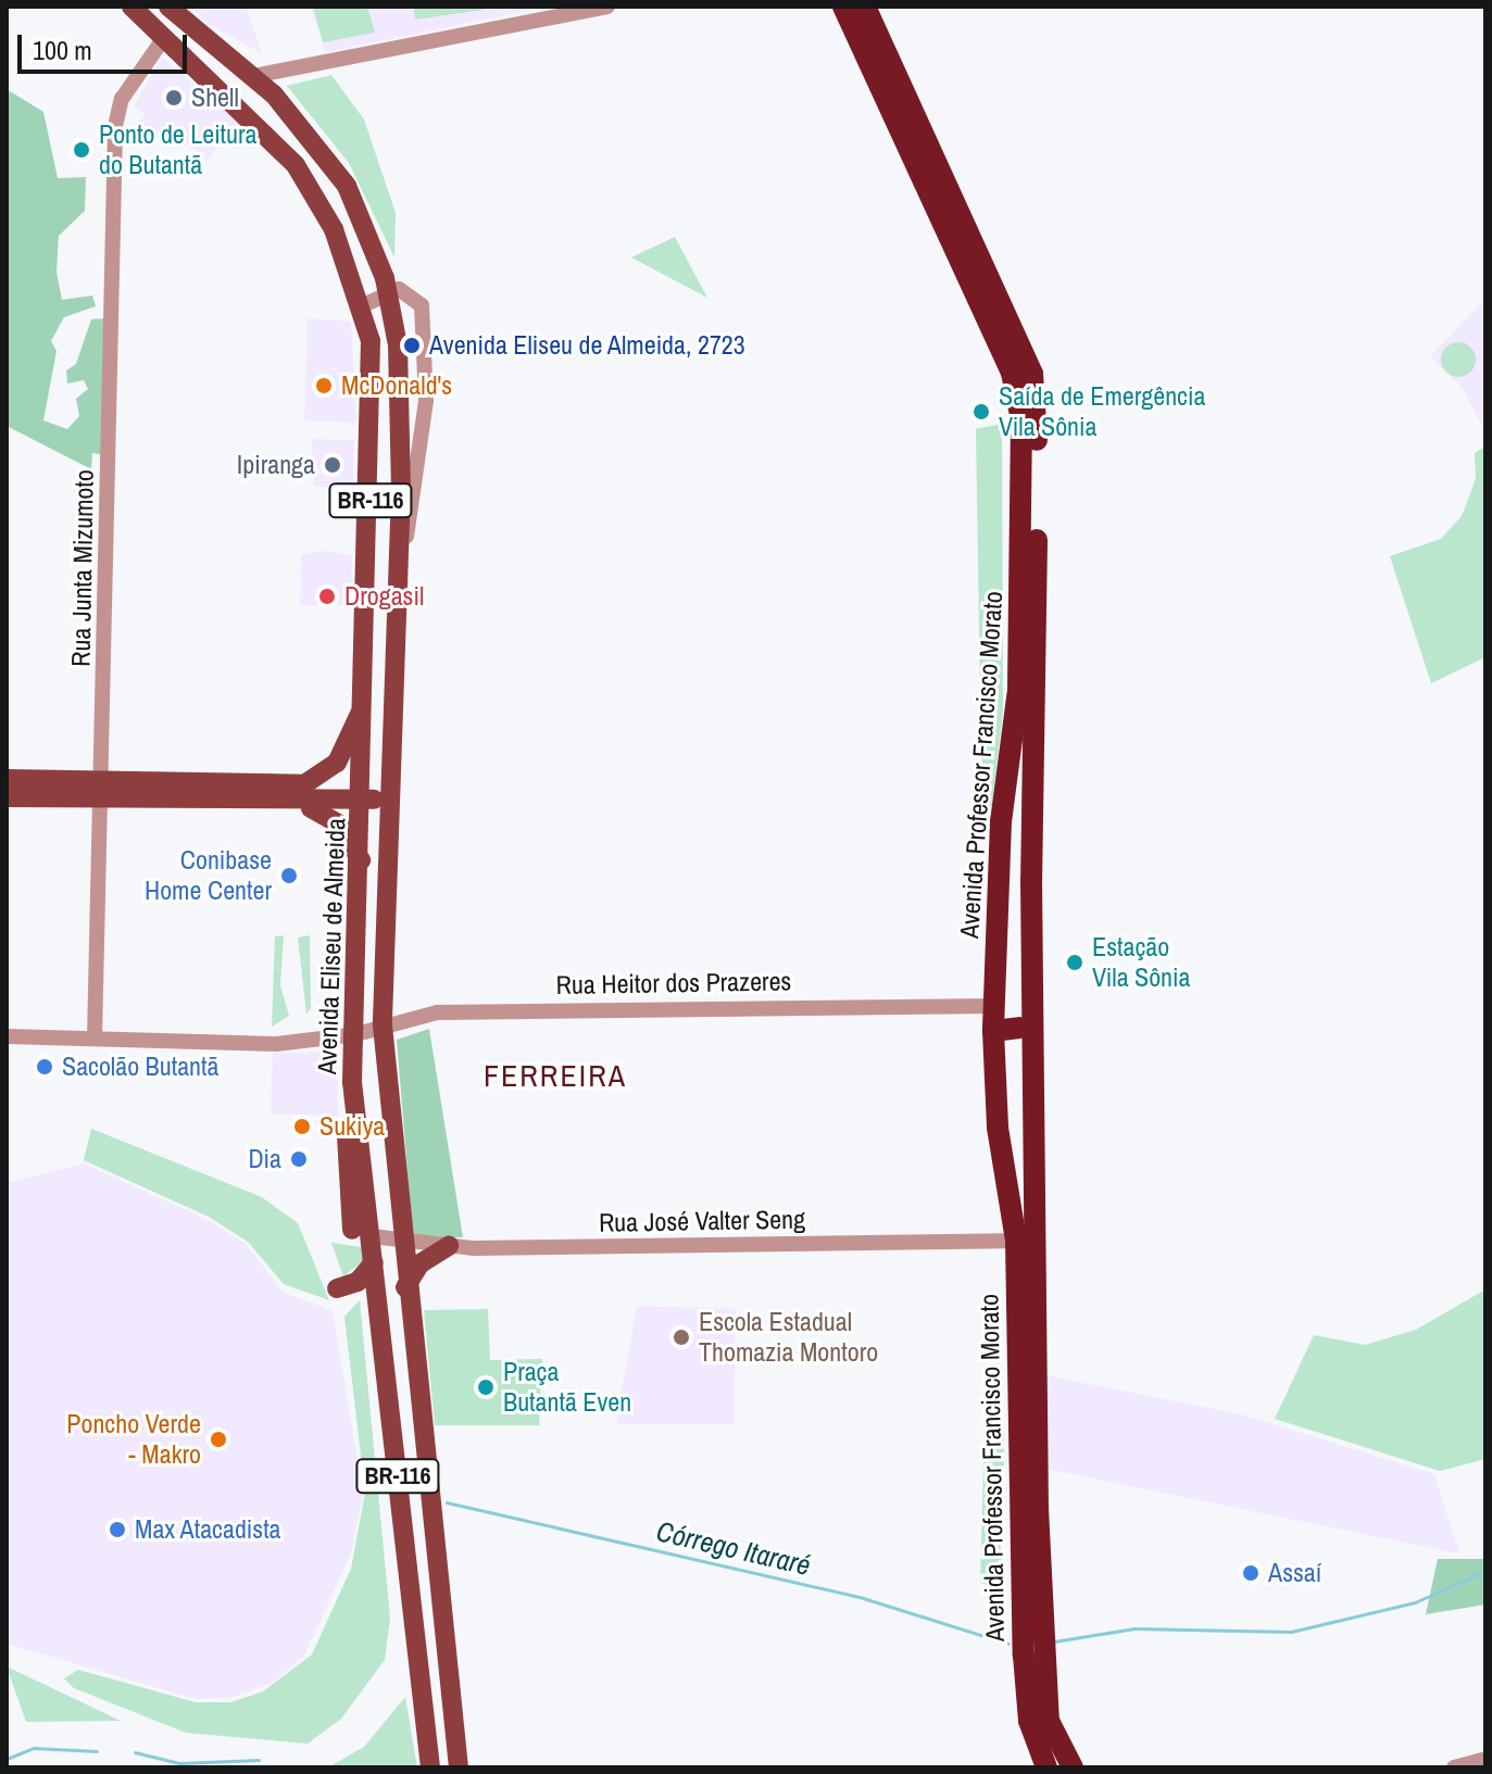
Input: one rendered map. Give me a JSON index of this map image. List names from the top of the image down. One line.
{"streets":{"highway":["Avenida Professor Francisco Morato"],"main road":["BR-116","Avenida Eliseu de Almeida"],"street":["Rua Junta Mizumoto","Rua Heitor dos Prazeres","Rua José Valter Seng"]},"crossings":[["BR-116","Avenida Eliseu de Almeida"],["BR-116","Rua José Valter Seng"],["Rua Junta Mizumoto","Avenida Eliseu de Almeida"],["Rua Junta Mizumoto","Rua Heitor dos Prazeres"],["Avenida Professor Francisco Morato","Rua Heitor dos Prazeres"],["Avenida Professor Francisco Morato","Rua José Valter Seng"],["Avenida Eliseu de Almeida","Rua Heitor dos Prazeres"],["Avenida Eliseu de Almeida","Rua José Valter Seng"]],"districts":["FERREIRA"],"water":["Córrego Itararé"],"places":["Shell","Ponto de Leitura do Butantã","Avenida Eliseu de Almeida, 2723","McDonald's","Saída de Emergência Vila Sônia","Ipiranga","Drogasil","Conibase Home Center","Estação Vila Sônia","Sacolão Butantã","Sukiya","Dia","Escola Estadual Thomazia Montoro","Praça Butantã Even","Poncho Verde - Makro","Max Atacadista","Assaí"],"scale_bar":"100 m"}
